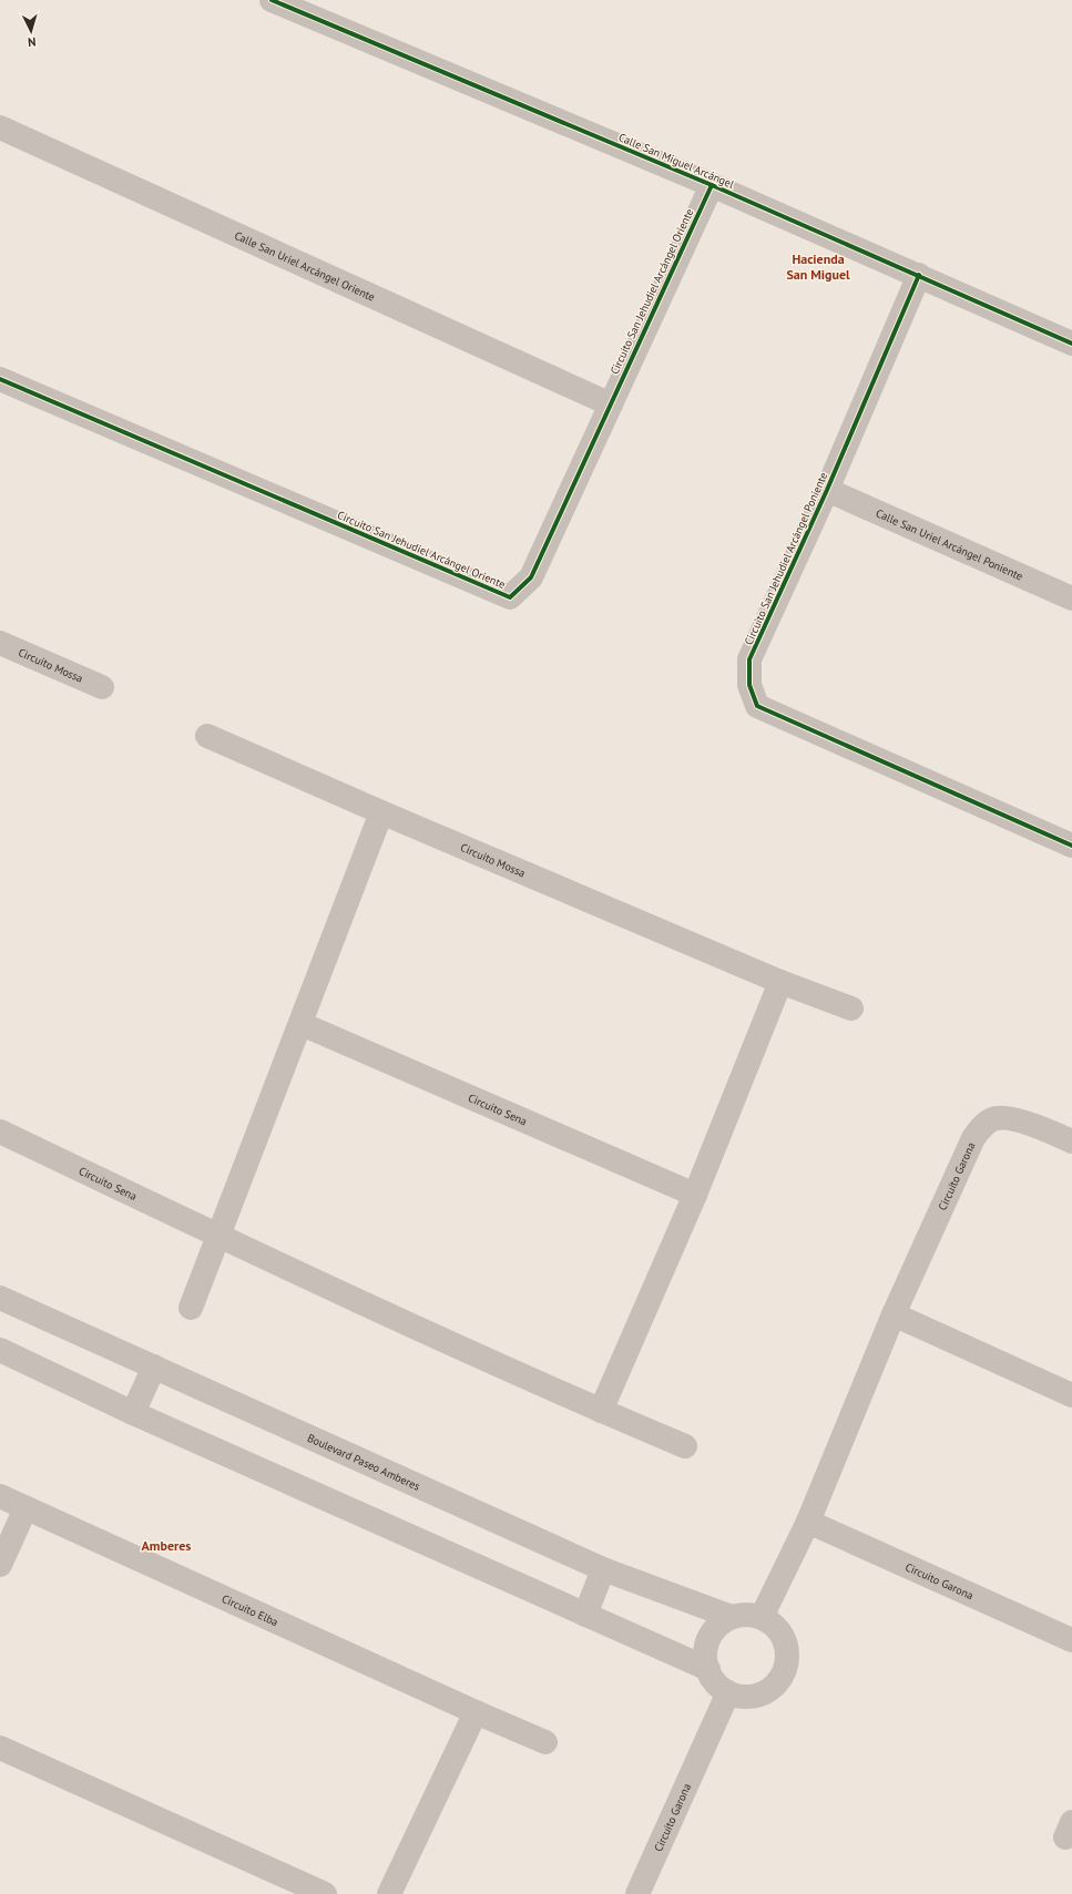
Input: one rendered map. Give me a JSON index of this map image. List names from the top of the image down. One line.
{"streets":{"street":["Calle San Miguel Arcángel","Calle San Uriel Arcángel Oriente","Circuito San Jehudiel Arcángel Oriente","Calle San Uriel Arcángel Poniente","Circuito San Jehudiel Arcángel Poniente","Circuito Mossa","Circuito Sena","Circuito Garona","Boulevard Paseo Amberes","Circuito Elba"]},"crossings":[["Calle San Miguel Arcángel","Circuito San Jehudiel Arcángel Oriente"],["Calle San Miguel Arcángel","Circuito San Jehudiel Arcángel Poniente"],["Calle San Uriel Arcángel Oriente","Circuito San Jehudiel Arcángel Oriente"],["Calle San Uriel Arcángel Poniente","Circuito San Jehudiel Arcángel Poniente"],["Circuito Garona","Boulevard Paseo Amberes"]],"districts":["Hacienda San Miguel","Amberes"],"north":"bottom"}
